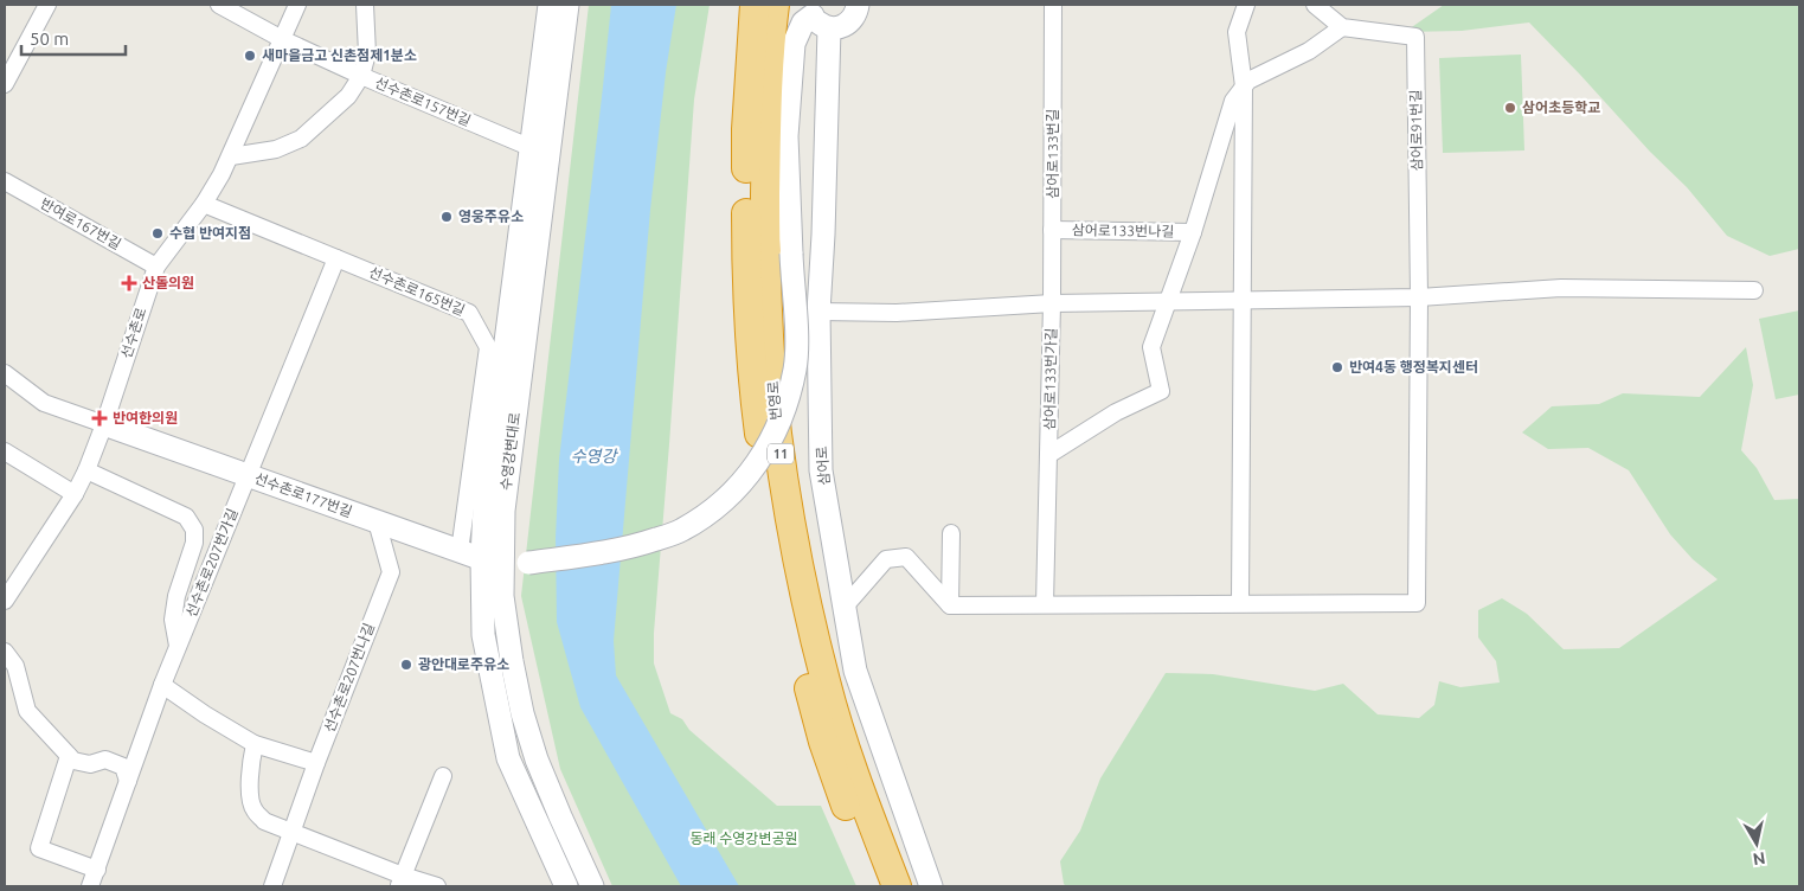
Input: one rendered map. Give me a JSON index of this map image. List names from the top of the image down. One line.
{"streets":{"highway":["번영로","11"],"main road":["수영강변대로","삼어로","선수촌로177번길"],"street":["선수촌로157번길","삼어로91번길","삼어로133번길","반여로167번길","삼어로133번나길","선수촌로165번길","선수촌로","삼어로133번가길","선수촌로207번가길","선수촌로207번나길"]},"crossings":[["선수촌로157번길","선수촌로"],["선수촌로157번길","수영강변대로"],["삼어로133번길","삼어로133번나길"],["삼어로133번길","삼어로133번가길"],["반여로167번길","선수촌로"],["선수촌로165번길","선수촌로"],["선수촌로165번길","선수촌로177번길"],["선수촌로165번길","선수촌로207번가길"],["선수촌로","선수촌로177번길"],["수영강변대로","선수촌로177번길"],["선수촌로177번길","선수촌로207번가길"],["선수촌로177번길","선수촌로207번나길"]],"water":["수영강"],"parks":["동래 수영강변공원"],"places":{"other":["새마을금고 신촌점제1분소","삼어초등학교","영웅주유소","수협 반여지점","반여4동 행정복지센터","광안대로주유소"],"health":["산돌의원","반여한의원"]},"scale_bar":"50 m","north":"bottom"}
